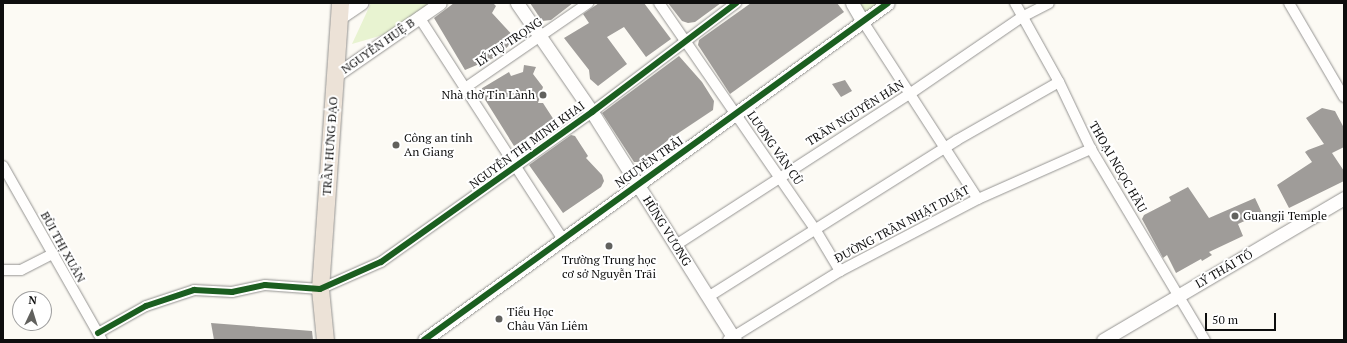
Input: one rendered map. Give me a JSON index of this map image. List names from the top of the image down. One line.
{"streets":{"highway":["TRẦN HƯNG ĐẠO"],"street":["LÝ TỰ TRỌNG","NGUYỄN HUỆ B","TRẦN NGUYÊN HÃN","NGUYỄN THỊ MINH KHAI","LƯƠNG VÃN CÙ","NGUYỄN TRÃI","THOẠI NGỌC HẦU","ĐƯỜNG TRẦN NHẬT DUẬT","HÙNG VƯƠNG","BÙI THỊ XUÂN","LÝ THÁI TỔ"]},"crossings":[["LÝ TỰ TRỌNG","HÙNG VƯƠNG"],["NGUYỄN HUỆ B","TRẦN HƯNG ĐẠO"],["TRẦN NGUYÊN HÃN","LƯƠNG VÃN CÙ"],["TRẦN NGUYÊN HÃN","THOẠI NGỌC HẦU"],["TRẦN NGUYÊN HÃN","HÙNG VƯƠNG"],["NGUYỄN THỊ MINH KHAI","TRẦN HƯNG ĐẠO"],["NGUYỄN THỊ MINH KHAI","LƯƠNG VÃN CÙ"],["NGUYỄN THỊ MINH KHAI","HÙNG VƯƠNG"],["LƯƠNG VÃN CÙ","NGUYỄN TRÃI"],["LƯƠNG VÃN CÙ","ĐƯỜNG TRẦN NHẬT DUẬT"],["NGUYỄN TRÃI","HÙNG VƯƠNG"],["THOẠI NGỌC HẦU","ĐƯỜNG TRẦN NHẬT DUẬT"],["THOẠI NGỌC HẦU","LÝ THÁI TỔ"],["ĐƯỜNG TRẦN NHẬT DUẬT","HÙNG VƯƠNG"]],"places":["Nhà thờ Tin Lành","Công an tỉnh An Giang","Guangji Temple","Trường Trung học cơ sở Nguyễn Trãi","Tiểu Học Châu Văn Liêm"],"scale_bar":"50 m","north":"top"}
